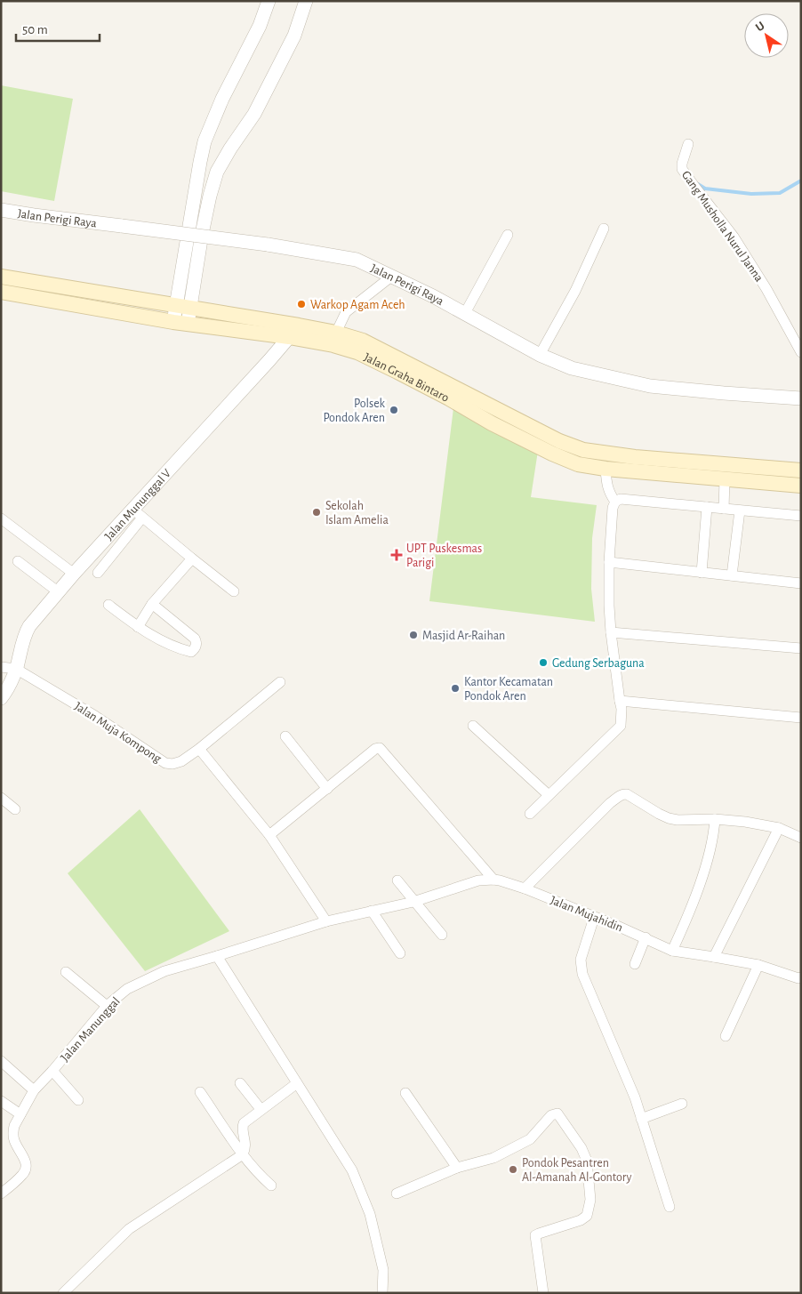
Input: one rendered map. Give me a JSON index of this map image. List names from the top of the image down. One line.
{"streets":{"main road":["Jalan Graha Bintaro"],"street":["Jalan Perigi Raya","Gang Musholla Nurul Janna","Jalan Mununggal V","Jalan Muja Kompong","Jalan Mujahidin","Jalan Manunggal"]},"crossings":[["Jalan Graha Bintaro","Jalan Mununggal V"],["Jalan Mununggal V","Jalan Muja Kompong"],["Jalan Mujahidin","Jalan Manunggal"]],"places":{"other":["Warkop Agam Aceh","Polsek Pondok Aren","Sekolah Islam Amelia","Masjid Ar-Raihan","Gedung Serbaguna","Kantor Kecamatan Pondok Aren","Pondok Pesantren Al-Amanah Al-Gontory"],"health":["UPT Puskesmas Parigi"]},"scale_bar":"50 m","north":"top left"}
